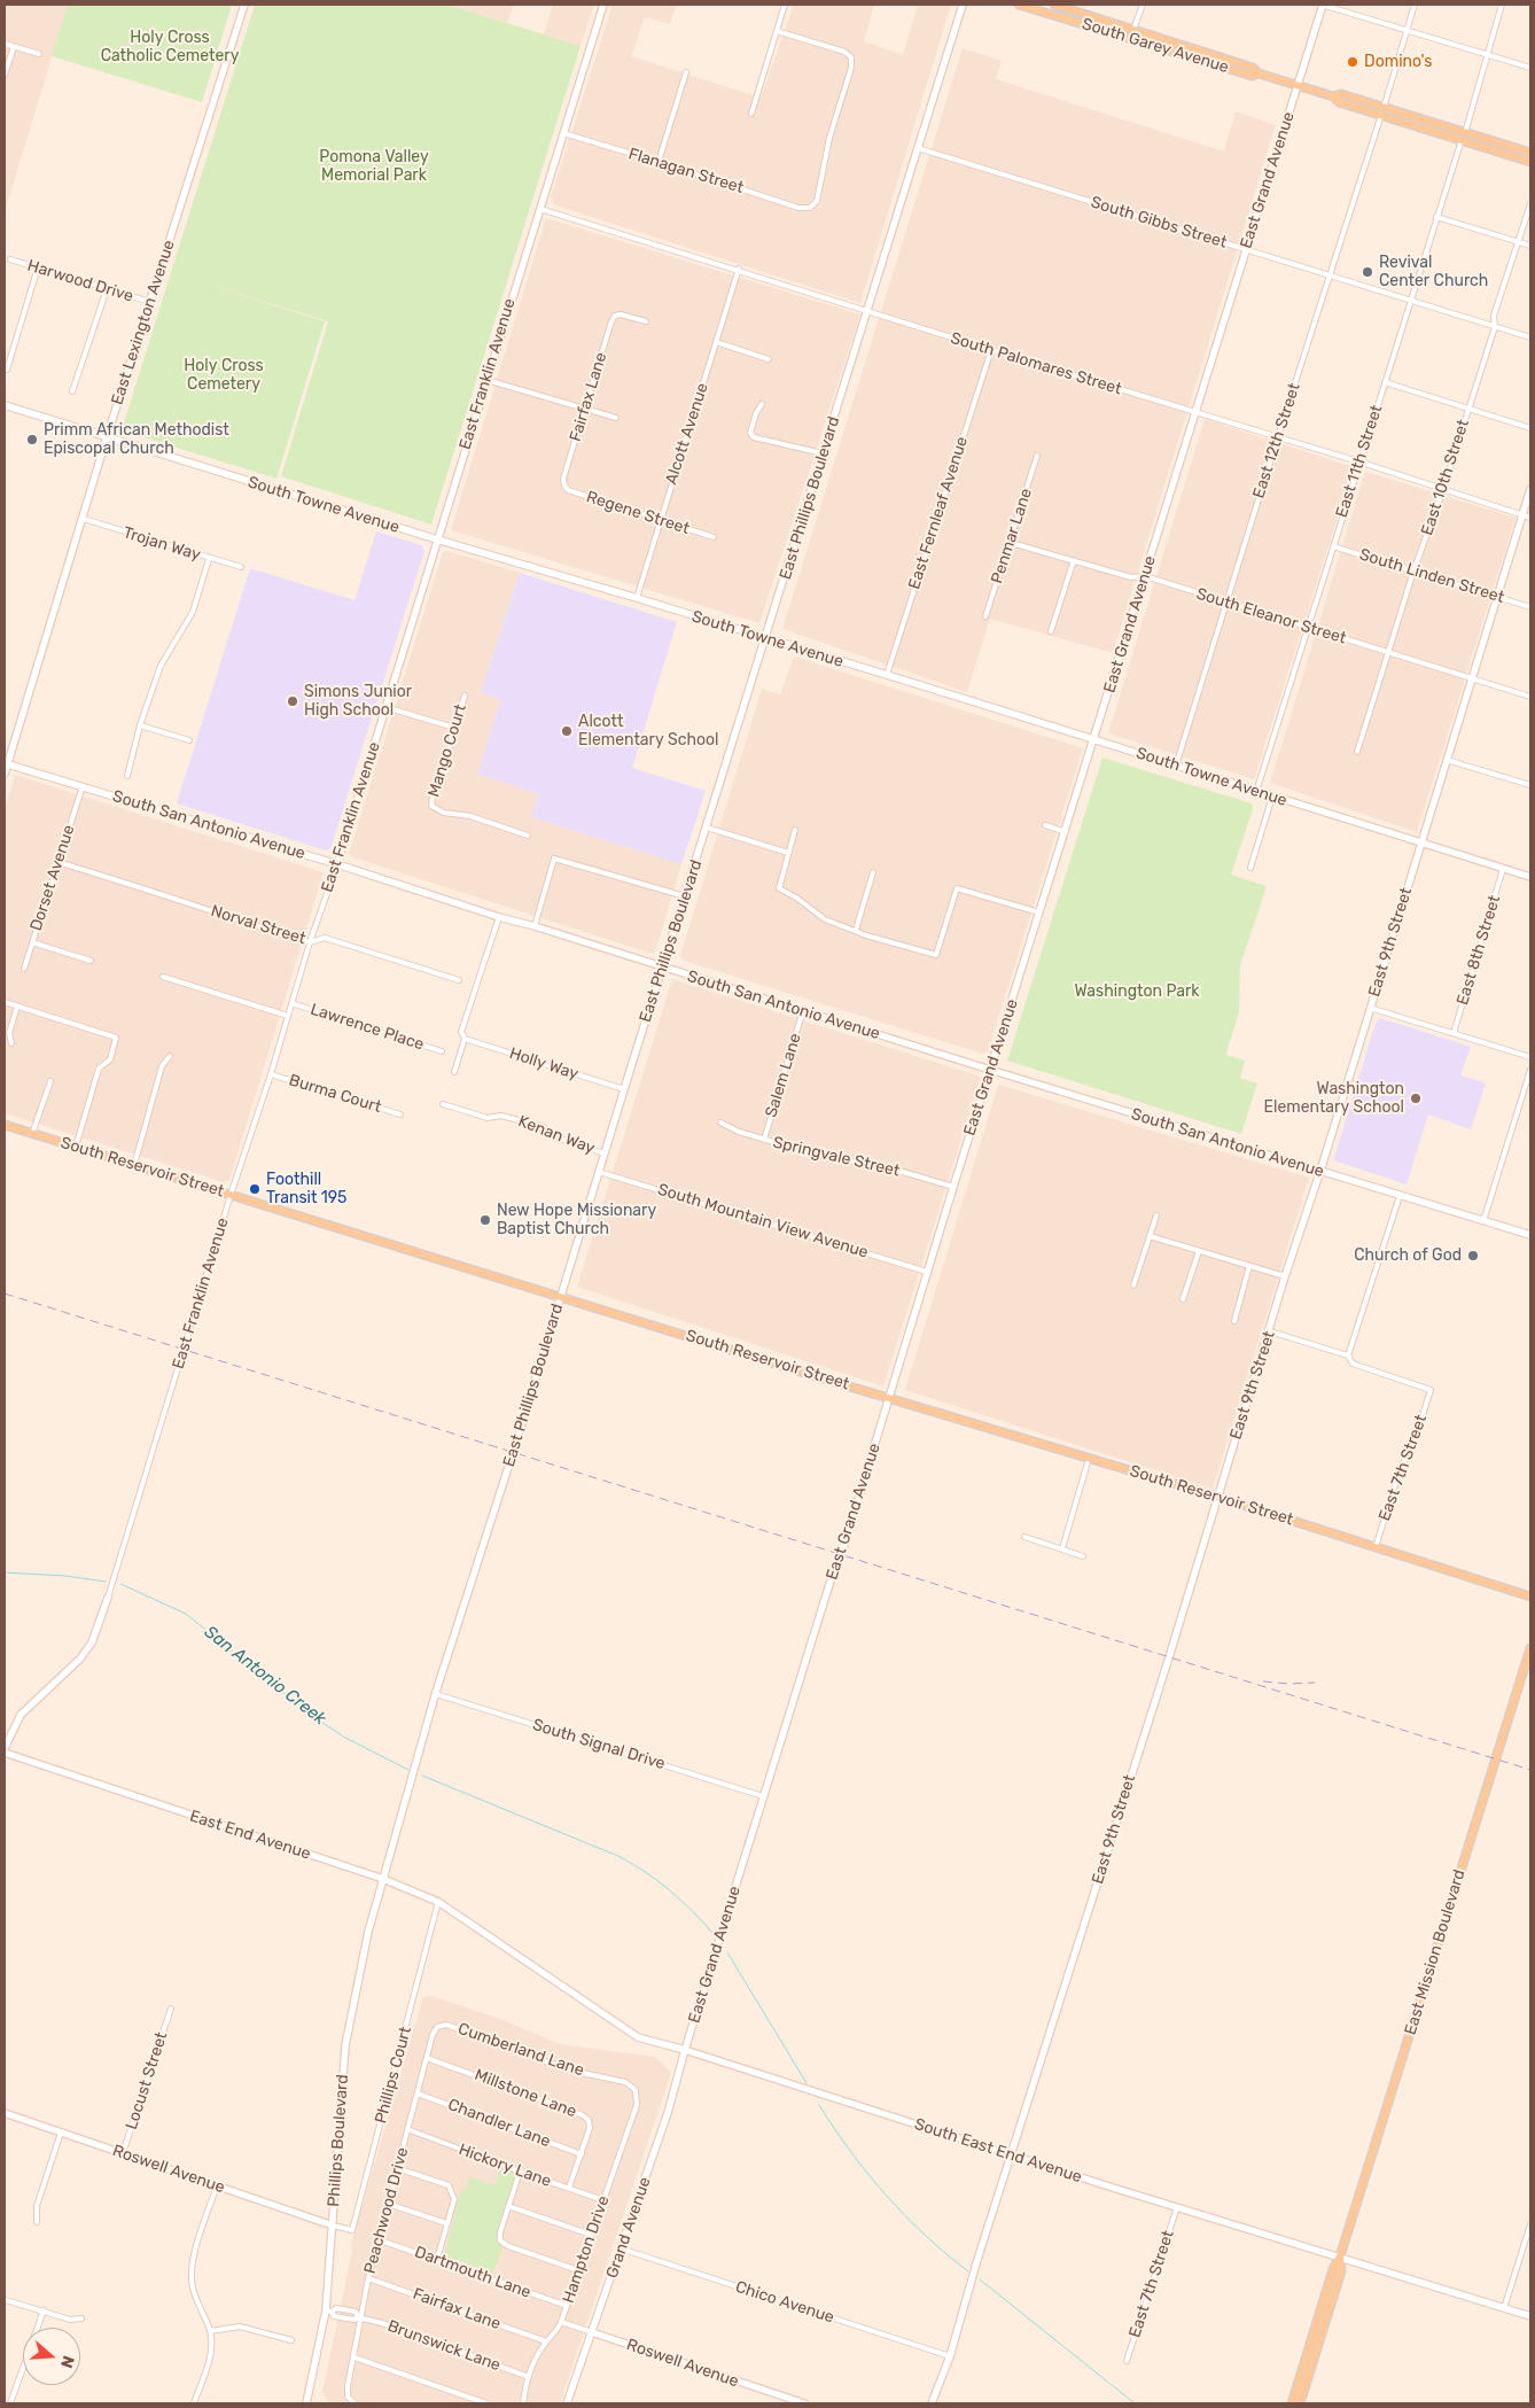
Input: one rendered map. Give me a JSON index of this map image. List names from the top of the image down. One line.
{"streets":{"main road":["South Garey Avenue","South Reservoir Street","East Mission Boulevard"],"street":["Flanagan Street","East Grand Avenue","South Gibbs Street","Harwood Drive","East Lexington Avenue","South Palomares Street","East Franklin Avenue","Fairfax Lane","Alcott Avenue","East 12th Street","East 11th Street","East 10th Street","East Phillips Boulevard","South Towne Avenue","Regene Street","East Fernleaf Avenue","Penmar Lane","Trojan Way","South Linden Street","South Eleanor Street","Mango Court","South San Antonio Avenue","Dorset Avenue","Norval Street","East 9th Street","East 8th Street","Lawrence Place","Holly Way","Salem Lane","Burma Court","Kenan Way","Springvale Street","South Mountain View Avenue","East 7th Street","South Signal Drive","East End Avenue","Cumberland Lane","Phillips Court","Locust Street","Millstone Lane","Chandler Lane","Phillips Boulevard","South East End Avenue","Hickory Lane","Roswell Avenue","Peachwood Drive","Grand Avenue","Hampton Drive","Dartmouth Lane","Chico Avenue","Brunswick Lane"]},"crossings":[["South Garey Avenue","East Grand Avenue"],["South Garey Avenue","East 12th Street"],["South Garey Avenue","East 11th Street"],["Flanagan Street","East Franklin Avenue"],["East Grand Avenue","South Gibbs Street"],["East Grand Avenue","South Palomares Street"],["East Grand Avenue","South Towne Avenue"],["East Grand Avenue","South Eleanor Street"],["East Grand Avenue","South San Antonio Avenue"],["East Grand Avenue","Springvale Street"],["East Grand Avenue","South Reservoir Street"],["East Grand Avenue","South Mountain View Avenue"],["East Grand Avenue","South Signal Drive"],["East Grand Avenue","South East End Avenue"],["East Grand Avenue","Grand Avenue"],["South Gibbs Street","East 12th Street"],["South Gibbs Street","East 11th Street"],["South Gibbs Street","East 10th Street"],["South Gibbs Street","East Phillips Boulevard"],["Harwood Drive","East Lexington Avenue"],["East Lexington Avenue","South Towne Avenue"],["East Lexington Avenue","Trojan Way"],["East Lexington Avenue","South San Antonio Avenue"],["South Palomares Street","East Franklin Avenue"],["South Palomares Street","Alcott Avenue"],["South Palomares Street","East 12th Street"],["South Palomares Street","East 11th Street"],["South Palomares Street","East 10th Street"],["South Palomares Street","East Phillips Boulevard"],["South Palomares Street","East Fernleaf Avenue"],["South Palomares Street","East 9th Street"],["East Franklin Avenue","South Towne Avenue"],["East Franklin Avenue","South San Antonio Avenue"],["East Franklin Avenue","Norval Street"],["East Franklin Avenue","Lawrence Place"],["East Franklin Avenue","Burma Court"],["East Franklin Avenue","South Reservoir Street"],["Fairfax Lane","Regene Street"],["Fairfax Lane","Peachwood Drive"],["Fairfax Lane","Hampton Drive"],["Alcott Avenue","South Towne Avenue"],["Alcott Avenue","Regene Street"],["East 12th Street","South Towne Avenue"],["East 12th Street","South Eleanor Street"],["East 11th Street","South Towne Avenue"],["East 11th Street","South Linden Street"],["East 11th Street","South Eleanor Street"],["East 10th Street","South Linden Street"],["East 10th Street","South Eleanor Street"],["East Phillips Boulevard","South Towne Avenue"],["East Phillips Boulevard","South San Antonio Avenue"],["East Phillips Boulevard","Holly Way"],["East Phillips Boulevard","Kenan Way"],["East Phillips Boulevard","South Reservoir Street"],["East Phillips Boulevard","South Mountain View Avenue"],["East Phillips Boulevard","South Signal Drive"],["East Phillips Boulevard","East End Avenue"],["East Phillips Boulevard","Phillips Boulevard"],["South Towne Avenue","East Fernleaf Avenue"],["South Towne Avenue","East 9th Street"],["South Towne Avenue","East 8th Street"],["Penmar Lane","South Eleanor Street"],["South Linden Street","East 9th Street"],["South Eleanor Street","East 9th Street"],["South San Antonio Avenue","Dorset Avenue"],["South San Antonio Avenue","East 9th Street"],["South San Antonio Avenue","Salem Lane"],["Dorset Avenue","Norval Street"],["East 9th Street","South Reservoir Street"],["East 9th Street","South East End Avenue"],["East 9th Street","Chico Avenue"],["Salem Lane","Springvale Street"],["South Reservoir Street","East 7th Street"],["East 7th Street","South East End Avenue"],["East End Avenue","Phillips Court"],["East End Avenue","Phillips Boulevard"],["East End Avenue","South East End Avenue"],["East Mission Boulevard","South East End Avenue"],["Cumberland Lane","Peachwood Drive"],["Cumberland Lane","Hampton Drive"],["Phillips Court","Phillips Boulevard"],["Phillips Court","Roswell Avenue"],["Locust Street","Roswell Avenue"],["Millstone Lane","Chandler Lane"],["Millstone Lane","Hickory Lane"],["Millstone Lane","Peachwood Drive"],["Chandler Lane","Peachwood Drive"],["Phillips Boulevard","Roswell Avenue"],["Phillips Boulevard","Brunswick Lane"],["South East End Avenue","Grand Avenue"],["Hickory Lane","Peachwood Drive"],["Hickory Lane","Hampton Drive"],["Roswell Avenue","Grand Avenue"],["Roswell Avenue","Hampton Drive"],["Peachwood Drive","Dartmouth Lane"],["Peachwood Drive","Brunswick Lane"],["Grand Avenue","Chico Avenue"],["Hampton Drive","Dartmouth Lane"],["Hampton Drive","Brunswick Lane"]],"water":["San Antonio Creek"],"parks":["Holy Cross Catholic Cemetery","Pomona Valley Memorial Park","Holy Cross Cemetery","Washington Park"],"places":["Domino's","Revival Center Church","Primm African Methodist Episcopal Church","Simons Junior High School","Alcott Elementary School","Washington Elementary School","Foothill Transit 195","New Hope Missionary Baptist Church","Church of God"],"north":"right"}
